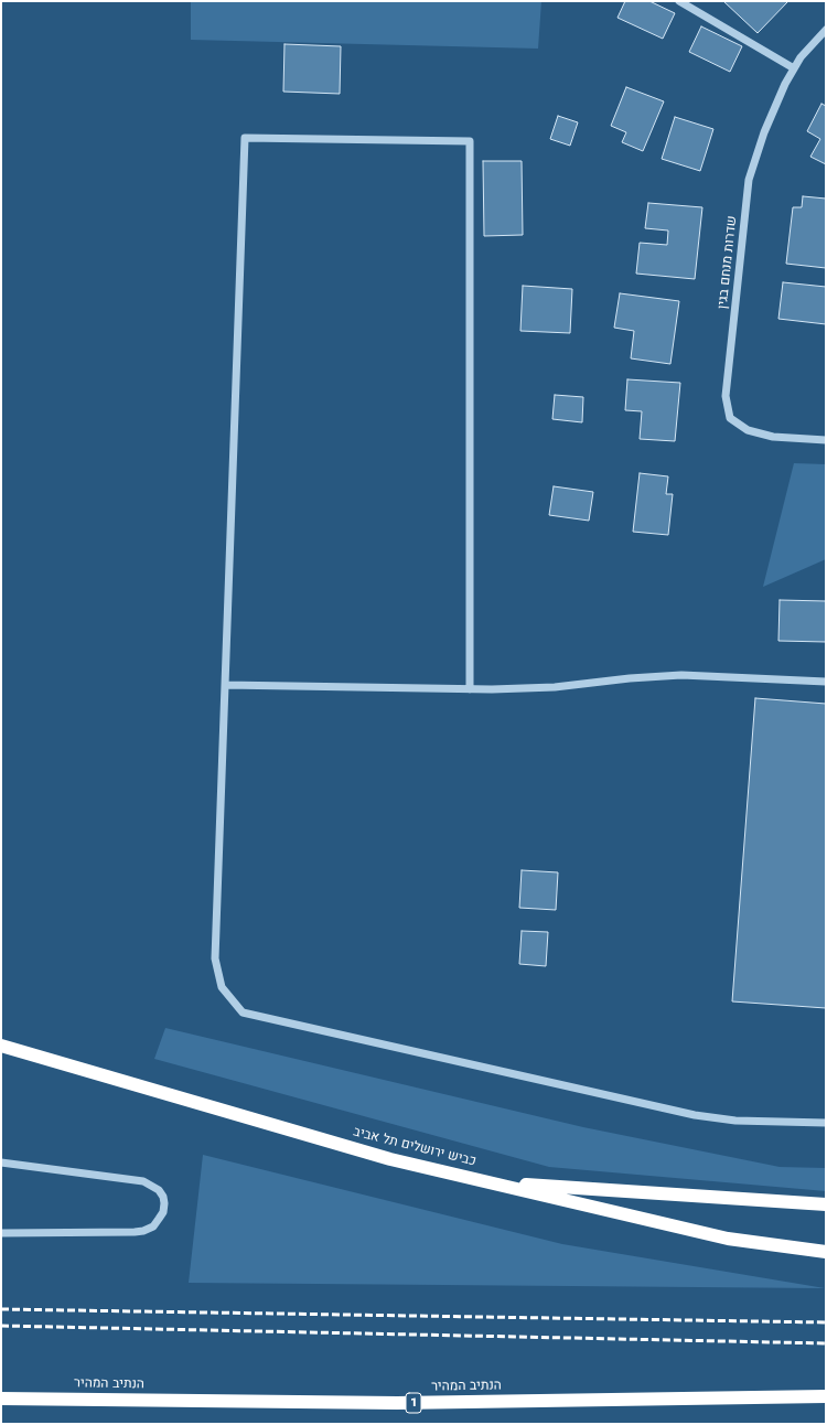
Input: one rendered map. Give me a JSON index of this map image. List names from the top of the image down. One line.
{"streets":{"highway":["כביש ירושלים תל אביב","הנתיב המהיר","1"],"street":["שדרות מנחם בגין"]}}
